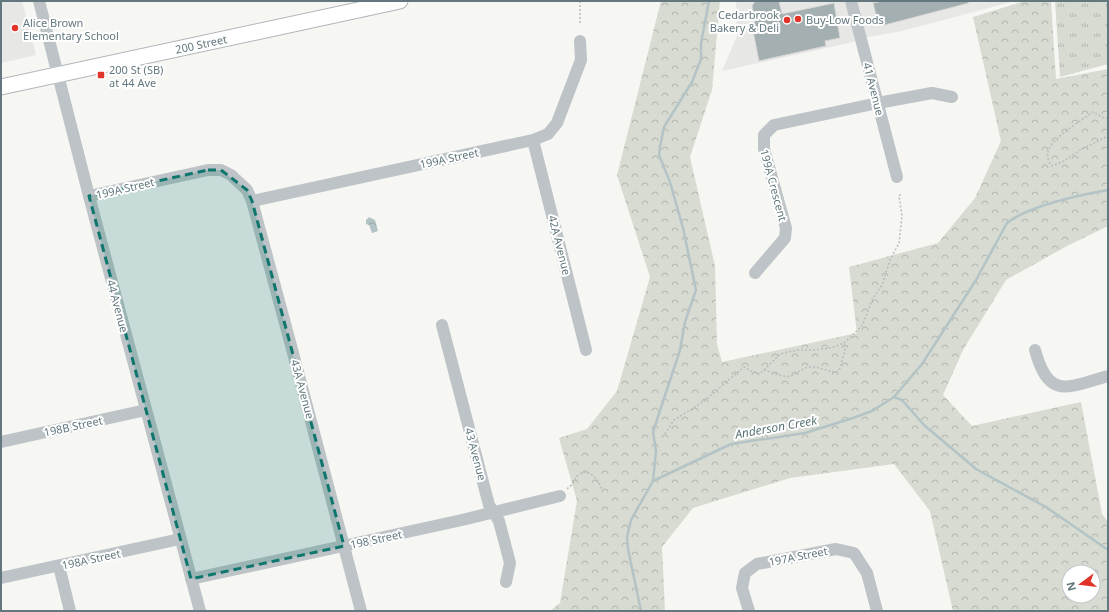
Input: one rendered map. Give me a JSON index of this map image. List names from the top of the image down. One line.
{"streets":{"main road":["200 Street"],"street":["41 Avenue","199A Street","199A Crescent","42A Avenue","44 Avenue","43A Avenue","198B Street","43 Avenue","198 Street","197A Street","198A Street"]},"crossings":[["200 Street","44 Avenue"],["41 Avenue","199A Crescent"],["199A Street","42A Avenue"],["199A Street","44 Avenue"],["199A Street","43A Avenue"],["44 Avenue","198B Street"],["44 Avenue","198 Street"],["44 Avenue","198A Street"],["43A Avenue","198 Street"],["43 Avenue","198 Street"]],"water":["Anderson Creek"],"places":{"other":["Buy-Low Foods","Cedarbrook Bakery & Deli","Alice Brown Elementary School"],"transit":["200 St (SB) at 44 Ave"]},"north":"left"}
